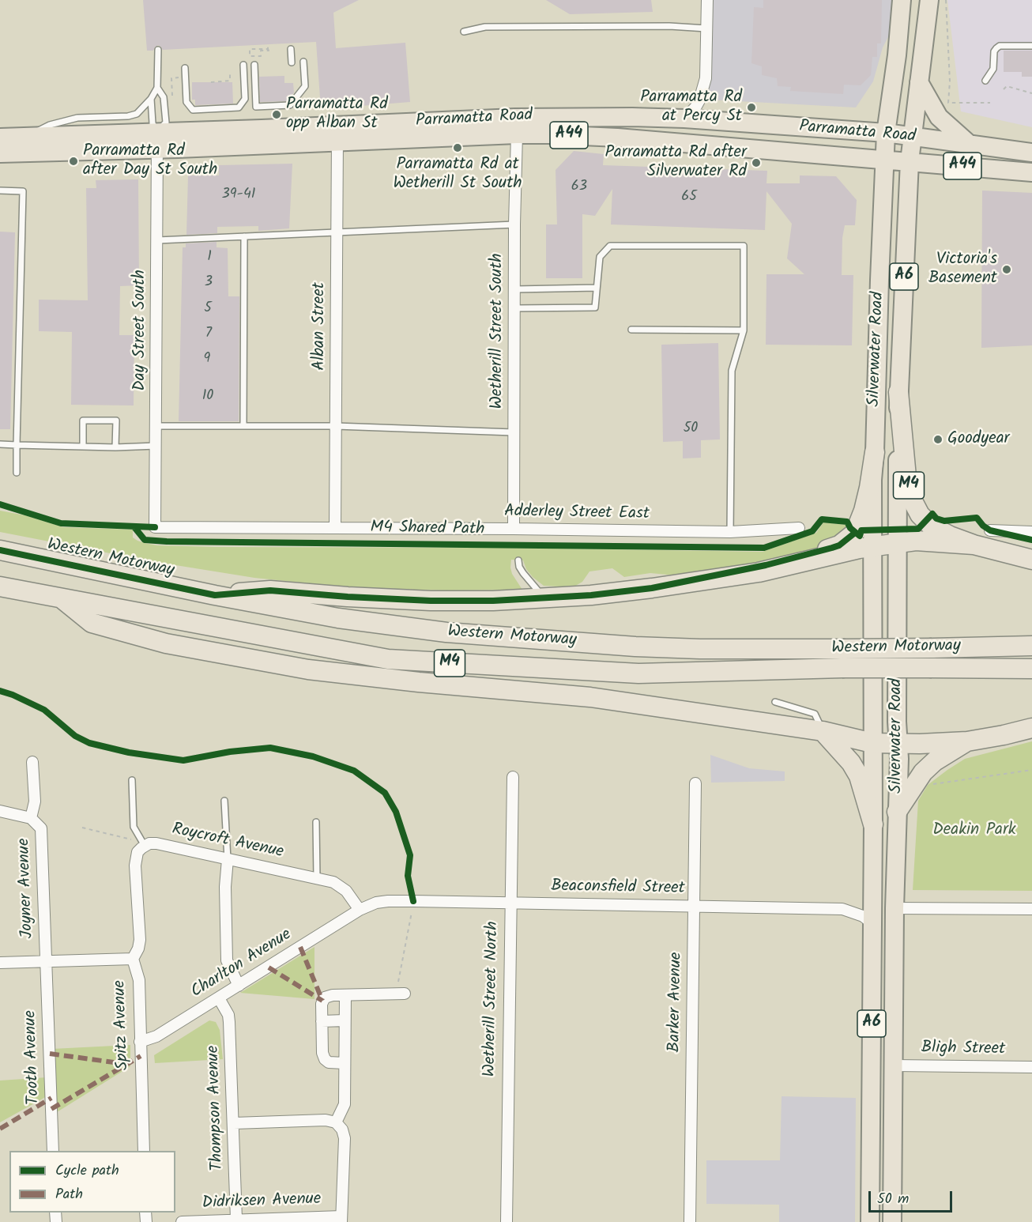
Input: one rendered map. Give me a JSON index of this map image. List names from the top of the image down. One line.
{"streets":{"highway":["Parramatta Road","A44","A6","Silverwater Road","M4","Western Motorway"],"street":["Alban Street","Day Street South","Wetherill Street South","Adderley Street East","Roycroft Avenue","Joyner Avenue","Beaconsfield Street","Charlton Avenue","Wetherill Street North","Barker Avenue","Spitz Avenue","Bligh Street","Tooth Avenue","Thompson Avenue","Didriksen Avenue"],"cycle path":["M4 Shared Path"]},"crossings":[["Parramatta Road","A6"],["Parramatta Road","Alban Street"],["Parramatta Road","Day Street South"],["Parramatta Road","Wetherill Street South"],["Parramatta Road","Silverwater Road"],["A6","Silverwater Road"],["Alban Street","Adderley Street East"],["Day Street South","Adderley Street East"],["Wetherill Street South","Adderley Street East"],["Silverwater Road","M4"],["Silverwater Road","Beaconsfield Street"],["Silverwater Road","Bligh Street"],["Roycroft Avenue","Beaconsfield Street"],["Roycroft Avenue","Charlton Avenue"],["Roycroft Avenue","Spitz Avenue"],["Joyner Avenue","Tooth Avenue"],["Beaconsfield Street","Charlton Avenue"],["Beaconsfield Street","Wetherill Street North"],["Beaconsfield Street","Barker Avenue"],["Charlton Avenue","Spitz Avenue"],["Charlton Avenue","Thompson Avenue"],["Thompson Avenue","Didriksen Avenue"]],"parks":["Deakin Park"],"places":["Parramatta Rd at Percy St","Parramatta Rd opp Alban St","Parramatta Rd at Wetherill St South","Parramatta Rd after Day St South","Parramatta Rd after Silverwater Rd","Victoria's Basement","Goodyear"],"house_numbers":["63","39-41","65","1","3","5","7","9","10","50"],"legend":["Cycle path","Path"],"scale_bar":"50 m"}
